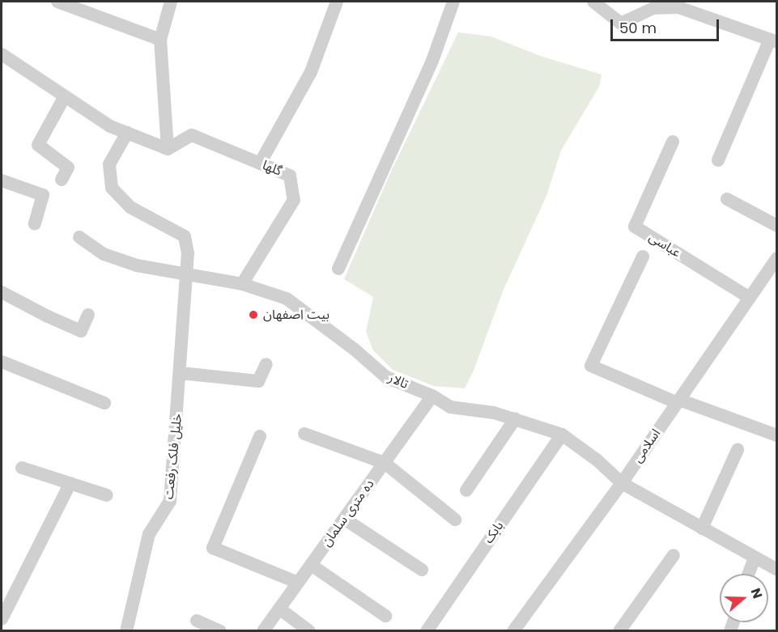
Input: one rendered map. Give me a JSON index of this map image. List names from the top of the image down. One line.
{"streets":{"street":["گلها","عباسی","تالار","اسلامی","خلیل فلک رفعت","ده متری سلمان","بابک"]},"crossings":[["گلها","تالار"],["عباسی","اسلامی"],["تالار","اسلامی"],["تالار","خلیل فلک رفعت"],["تالار","ده متری سلمان"],["تالار","بابک"]],"places":["بيت اصفهان"],"scale_bar":"50 m","north":"right"}
